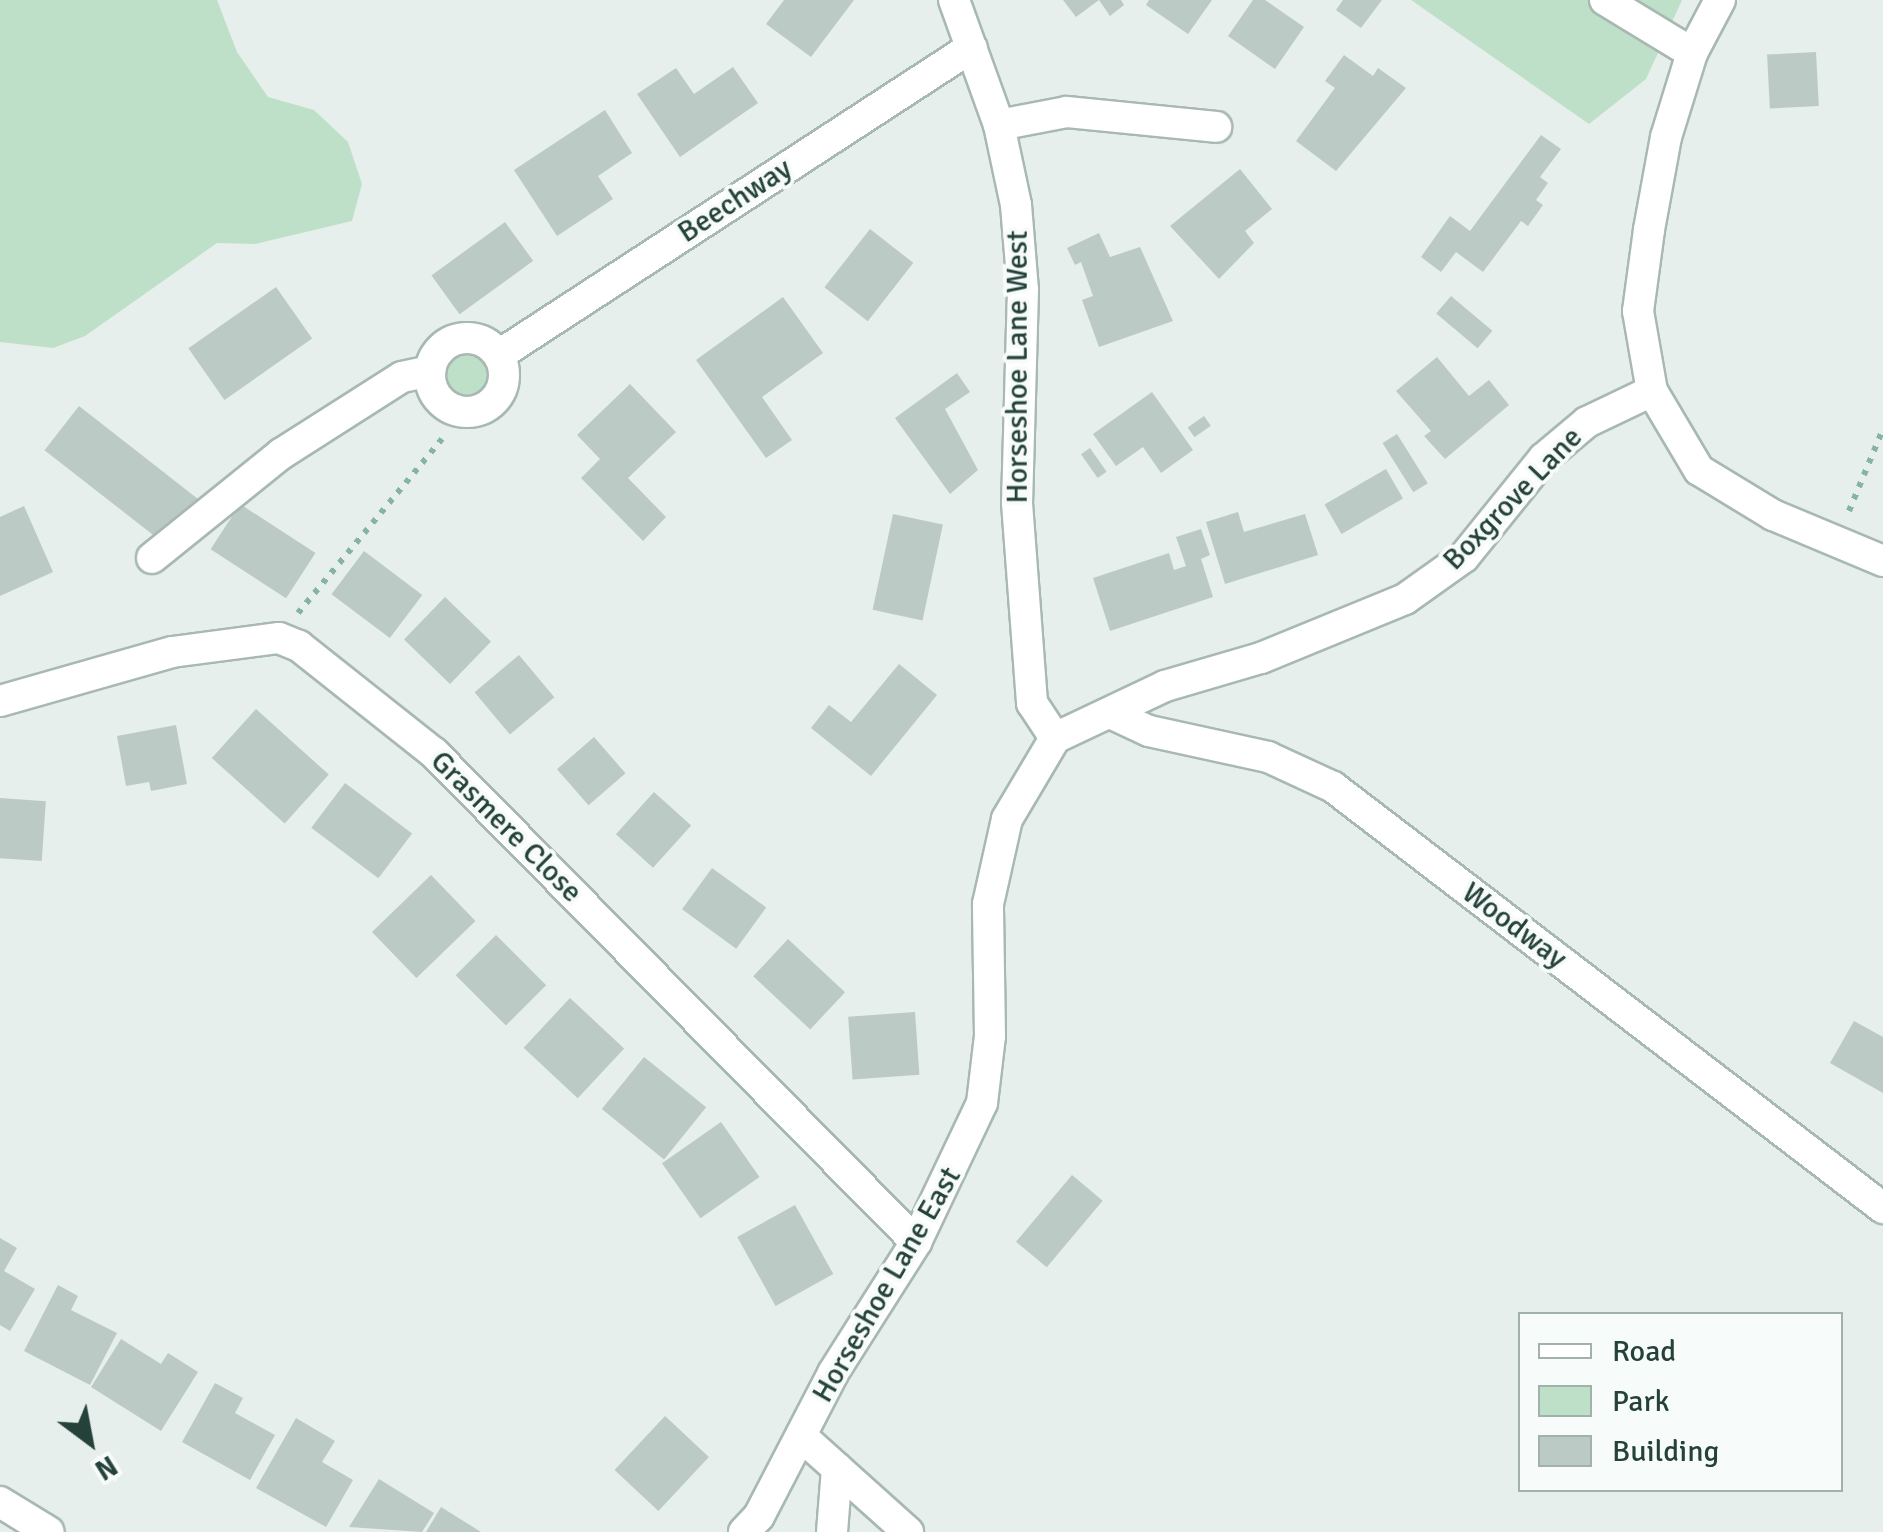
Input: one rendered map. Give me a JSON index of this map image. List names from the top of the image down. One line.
{"streets":{"street":["Beechway","Horseshoe Lane West","Boxgrove Lane","Grasmere Close","Woodway","Horseshoe Lane East"]},"crossings":[["Beechway","Horseshoe Lane West"],["Horseshoe Lane West","Boxgrove Lane"],["Horseshoe Lane West","Horseshoe Lane East"],["Boxgrove Lane","Woodway"],["Boxgrove Lane","Horseshoe Lane East"],["Grasmere Close","Horseshoe Lane East"]],"legend":["Road","Park","Building"],"north":"bottom right"}
